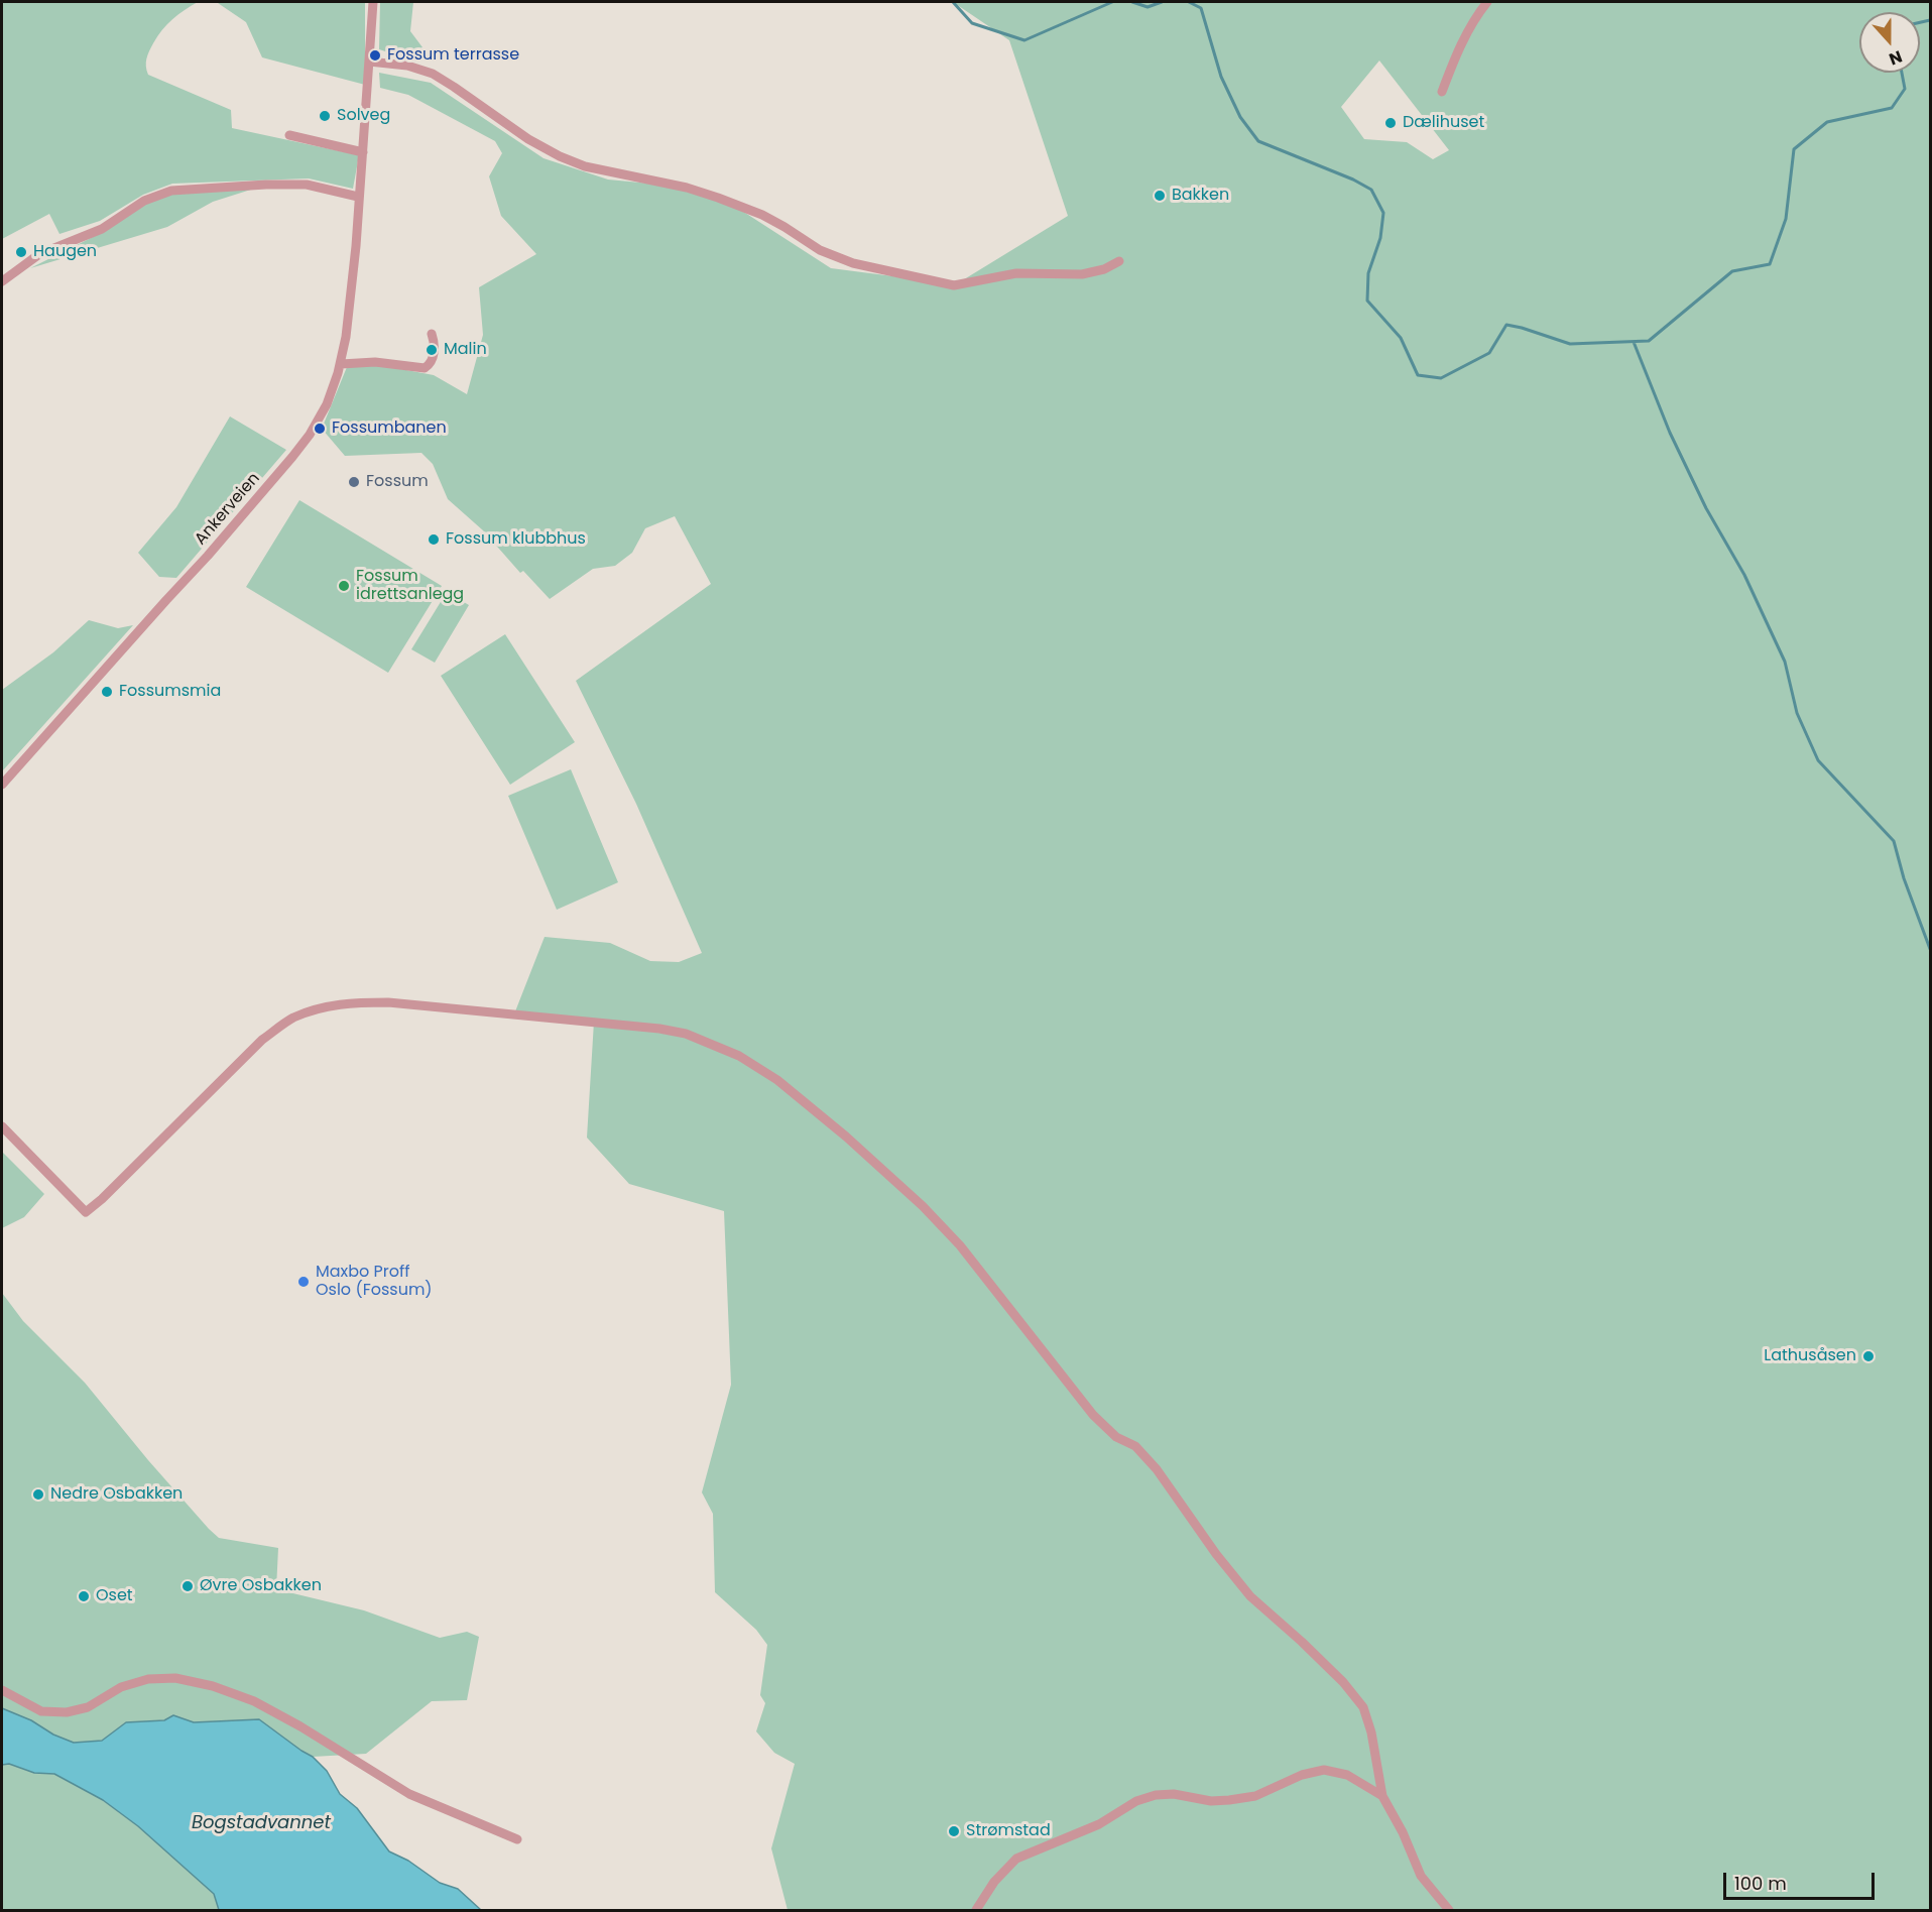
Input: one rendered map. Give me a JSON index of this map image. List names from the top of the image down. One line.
{"streets":{"street":["Ankerveien"]},"water":["Bogstadvannet"],"places":["Fossum terrasse","Solveg","Dælihuset","Bakken","Haugen","Malin","Fossumbanen","Fossum","Fossum klubbhus","Fossum idrettsanlegg","Fossumsmia","Maxbo Proff Oslo (Fossum)","Lathusåsen","Nedre Osbakken","Øvre Osbakken","Oset","Strømstad"],"scale_bar":"100 m","north":"bottom"}
